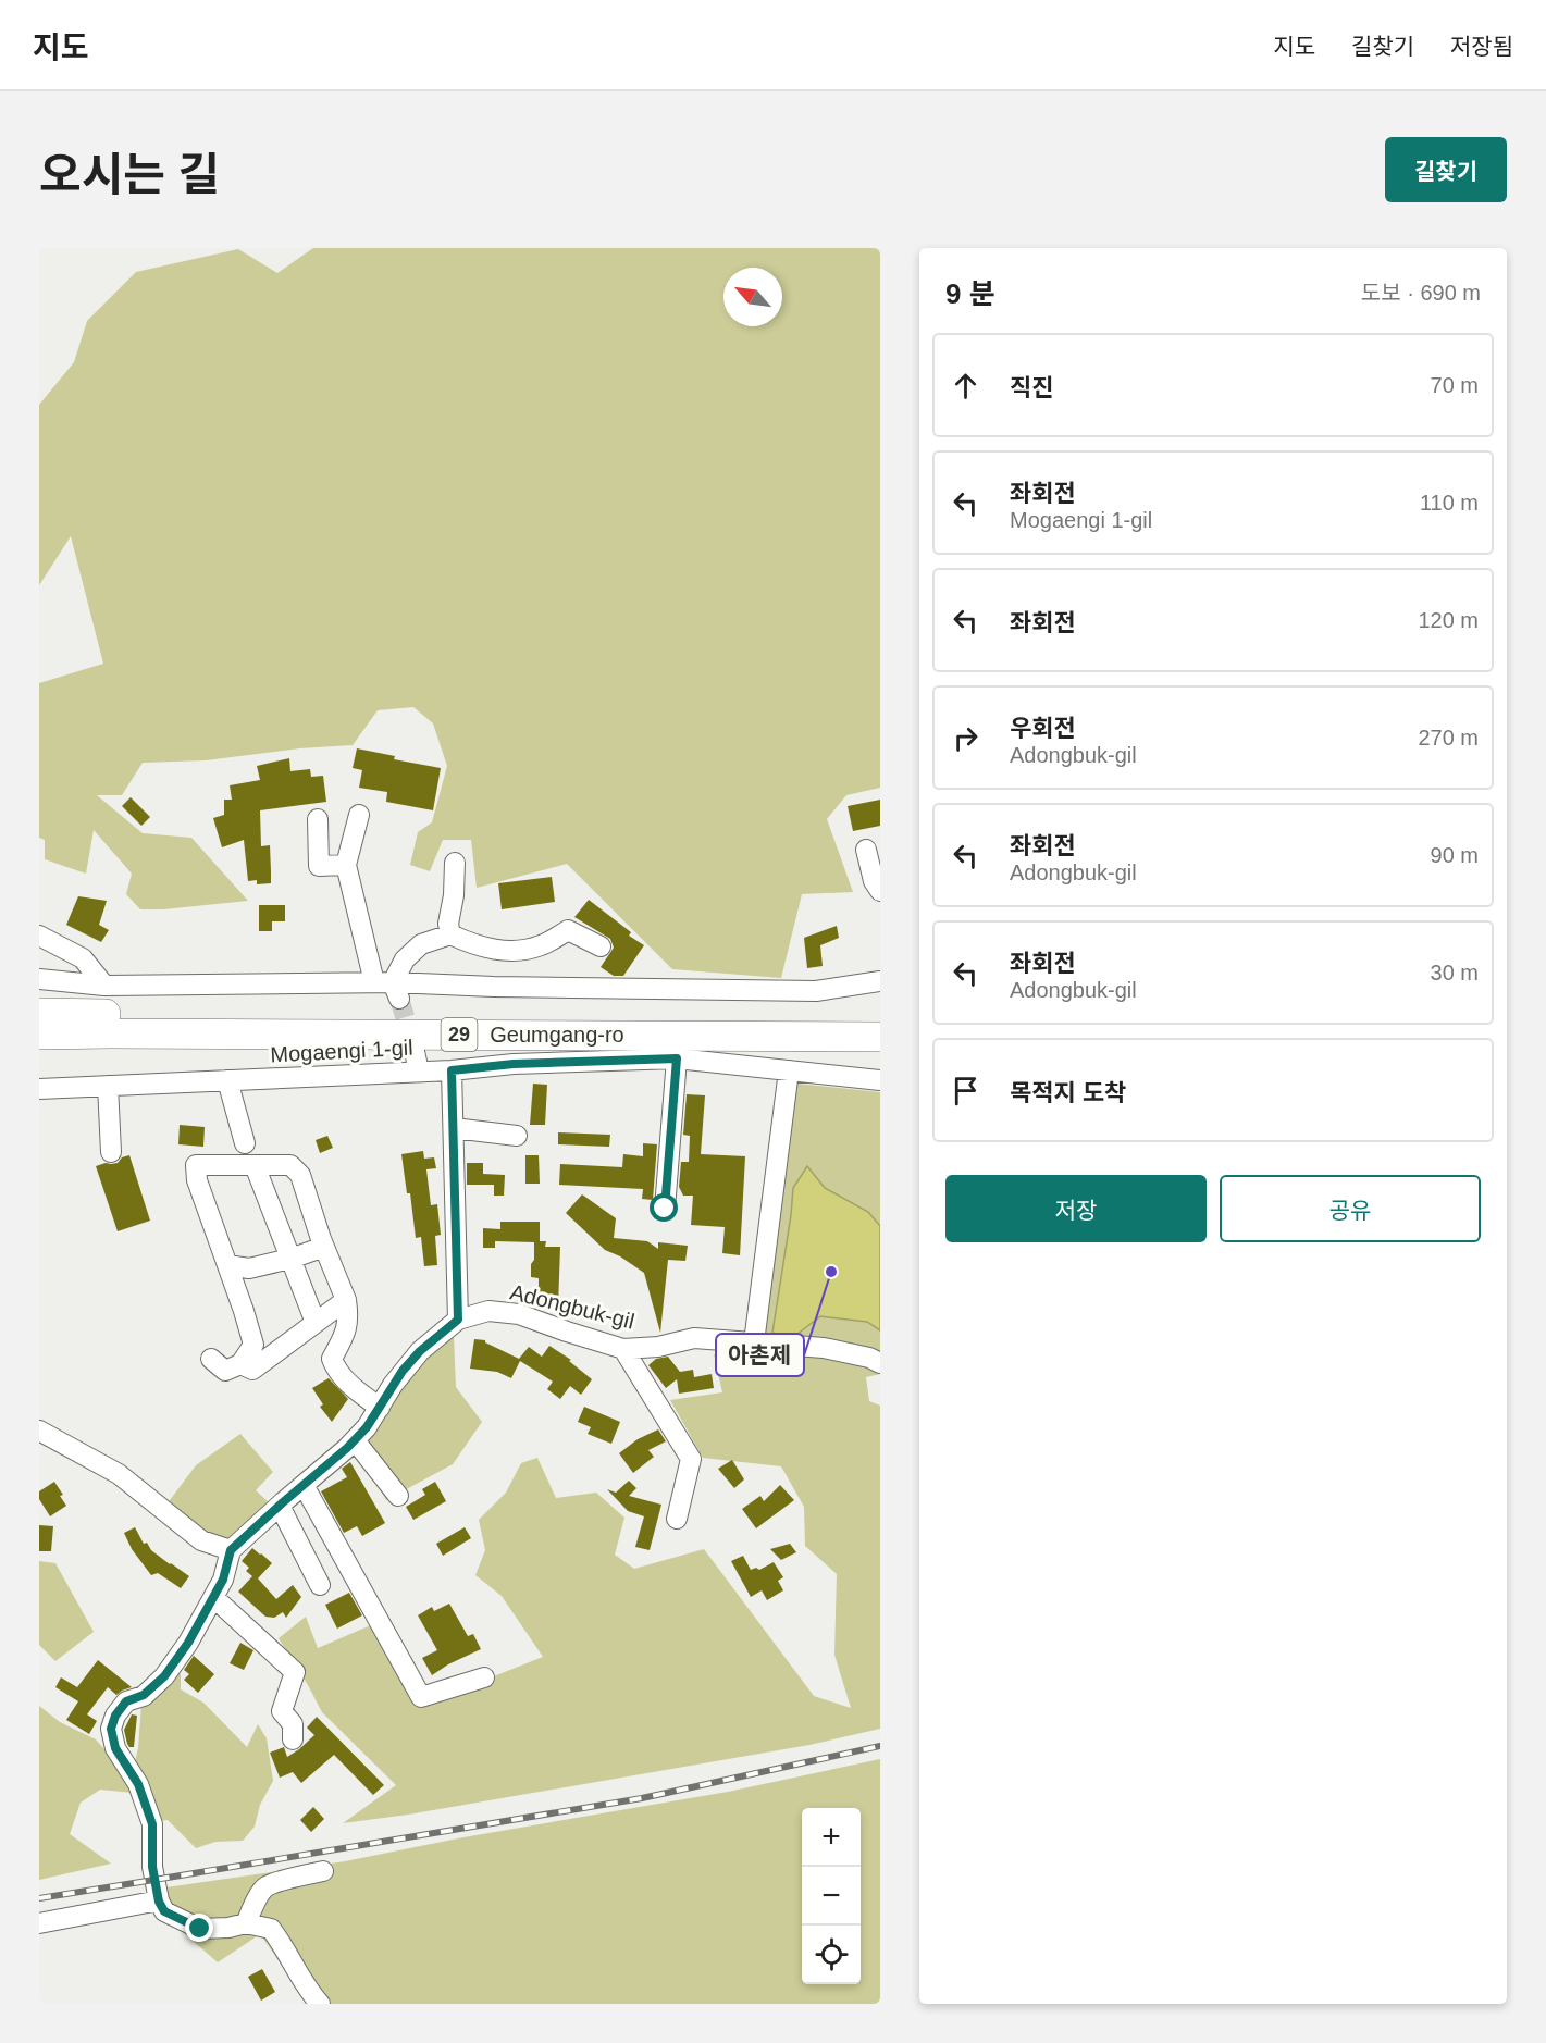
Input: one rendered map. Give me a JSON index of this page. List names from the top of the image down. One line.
{"streets":{"highway":["29","Geumgang-ro"],"street":["Mogaengi 1-gil","Adongbuk-gil"]},"places":["아촌제"],"north":"top left","page":{"header":"지도","nav":["지도","길찾기","저장됨"],"title":"오시는 길","buttons":["길찾기",["저장","공유"]],"heading":["9 분","도보 · 690 m"],"list":[["직진","70 m"],["좌회전","Mogaengi 1-gil","110 m"],["좌회전","120 m"],["우회전","Adongbuk-gil","270 m"],["좌회전","Adongbuk-gil","90 m"],["좌회전","Adongbuk-gil","30 m"],"목적지 도착"],"map_buttons":["+","−"]}}
